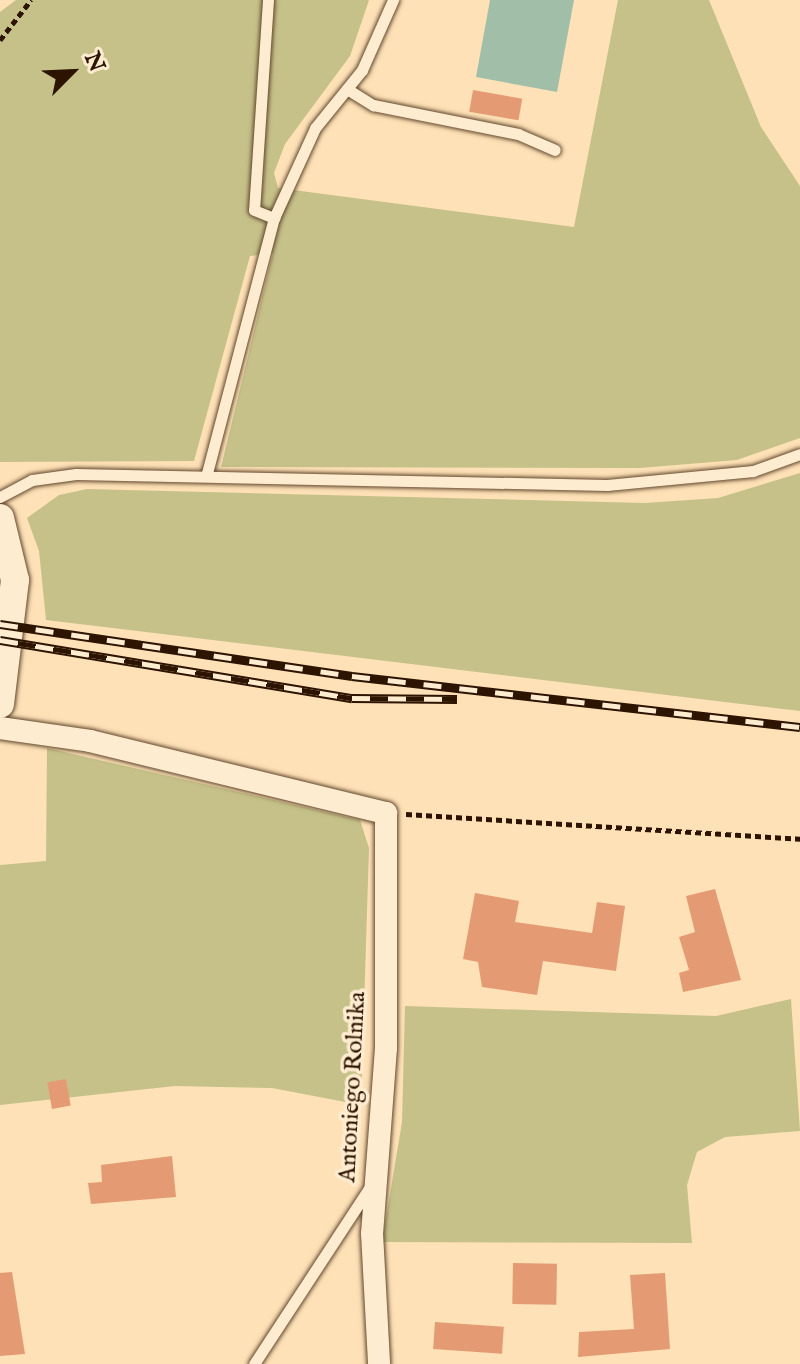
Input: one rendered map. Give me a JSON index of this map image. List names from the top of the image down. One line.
{"streets":{"street":["Antoniego Rolnika"]},"north":"top right"}
